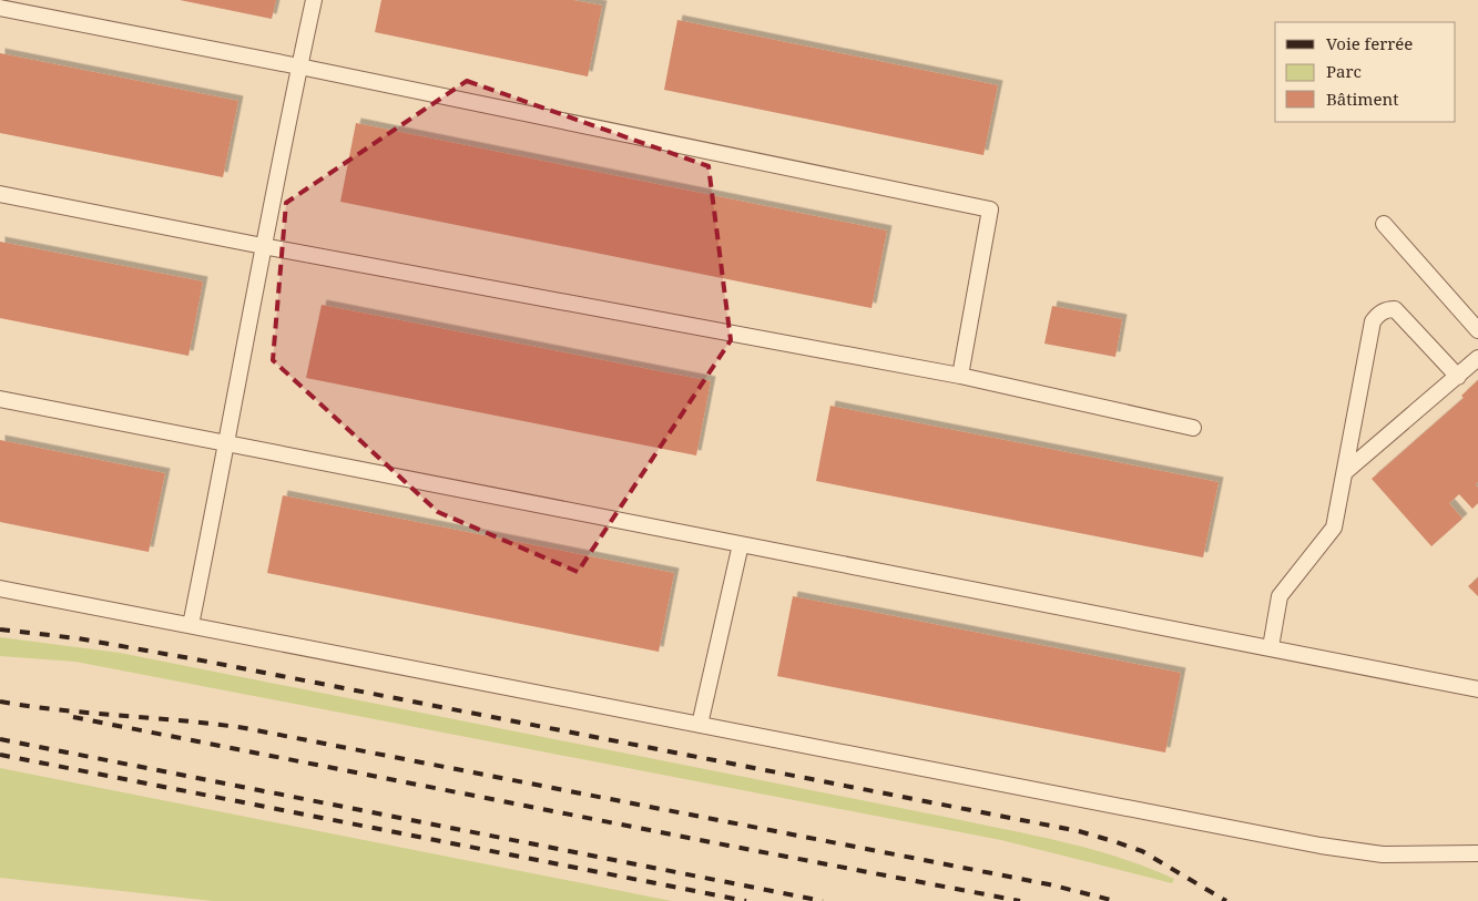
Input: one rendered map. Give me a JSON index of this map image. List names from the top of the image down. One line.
{"legend":["Voie ferrée","Parc","Bâtiment"]}
